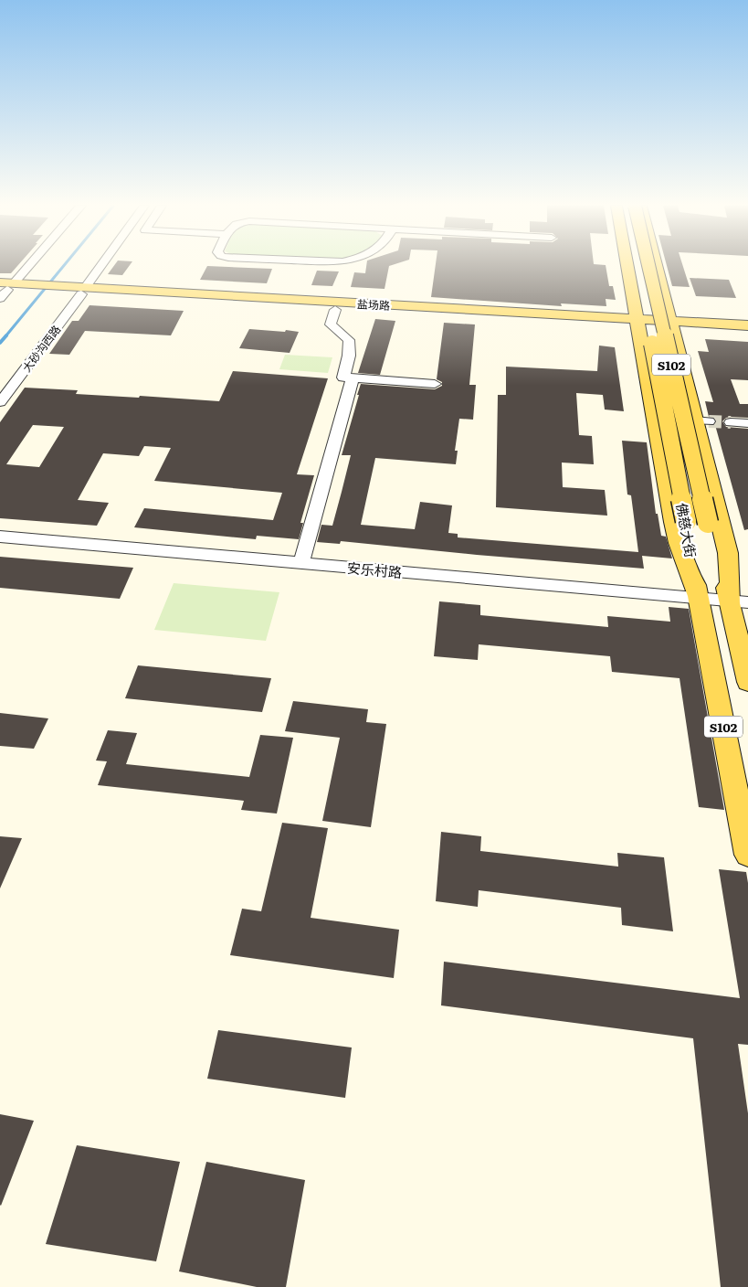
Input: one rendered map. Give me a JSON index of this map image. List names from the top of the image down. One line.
{"streets":{"main road":["盐场路","S102","佛慈大街"],"street":["大砂沟西路","安乐村路"]},"crossings":[["盐场路","大砂沟西路"],["佛慈大街","安乐村路"]]}
